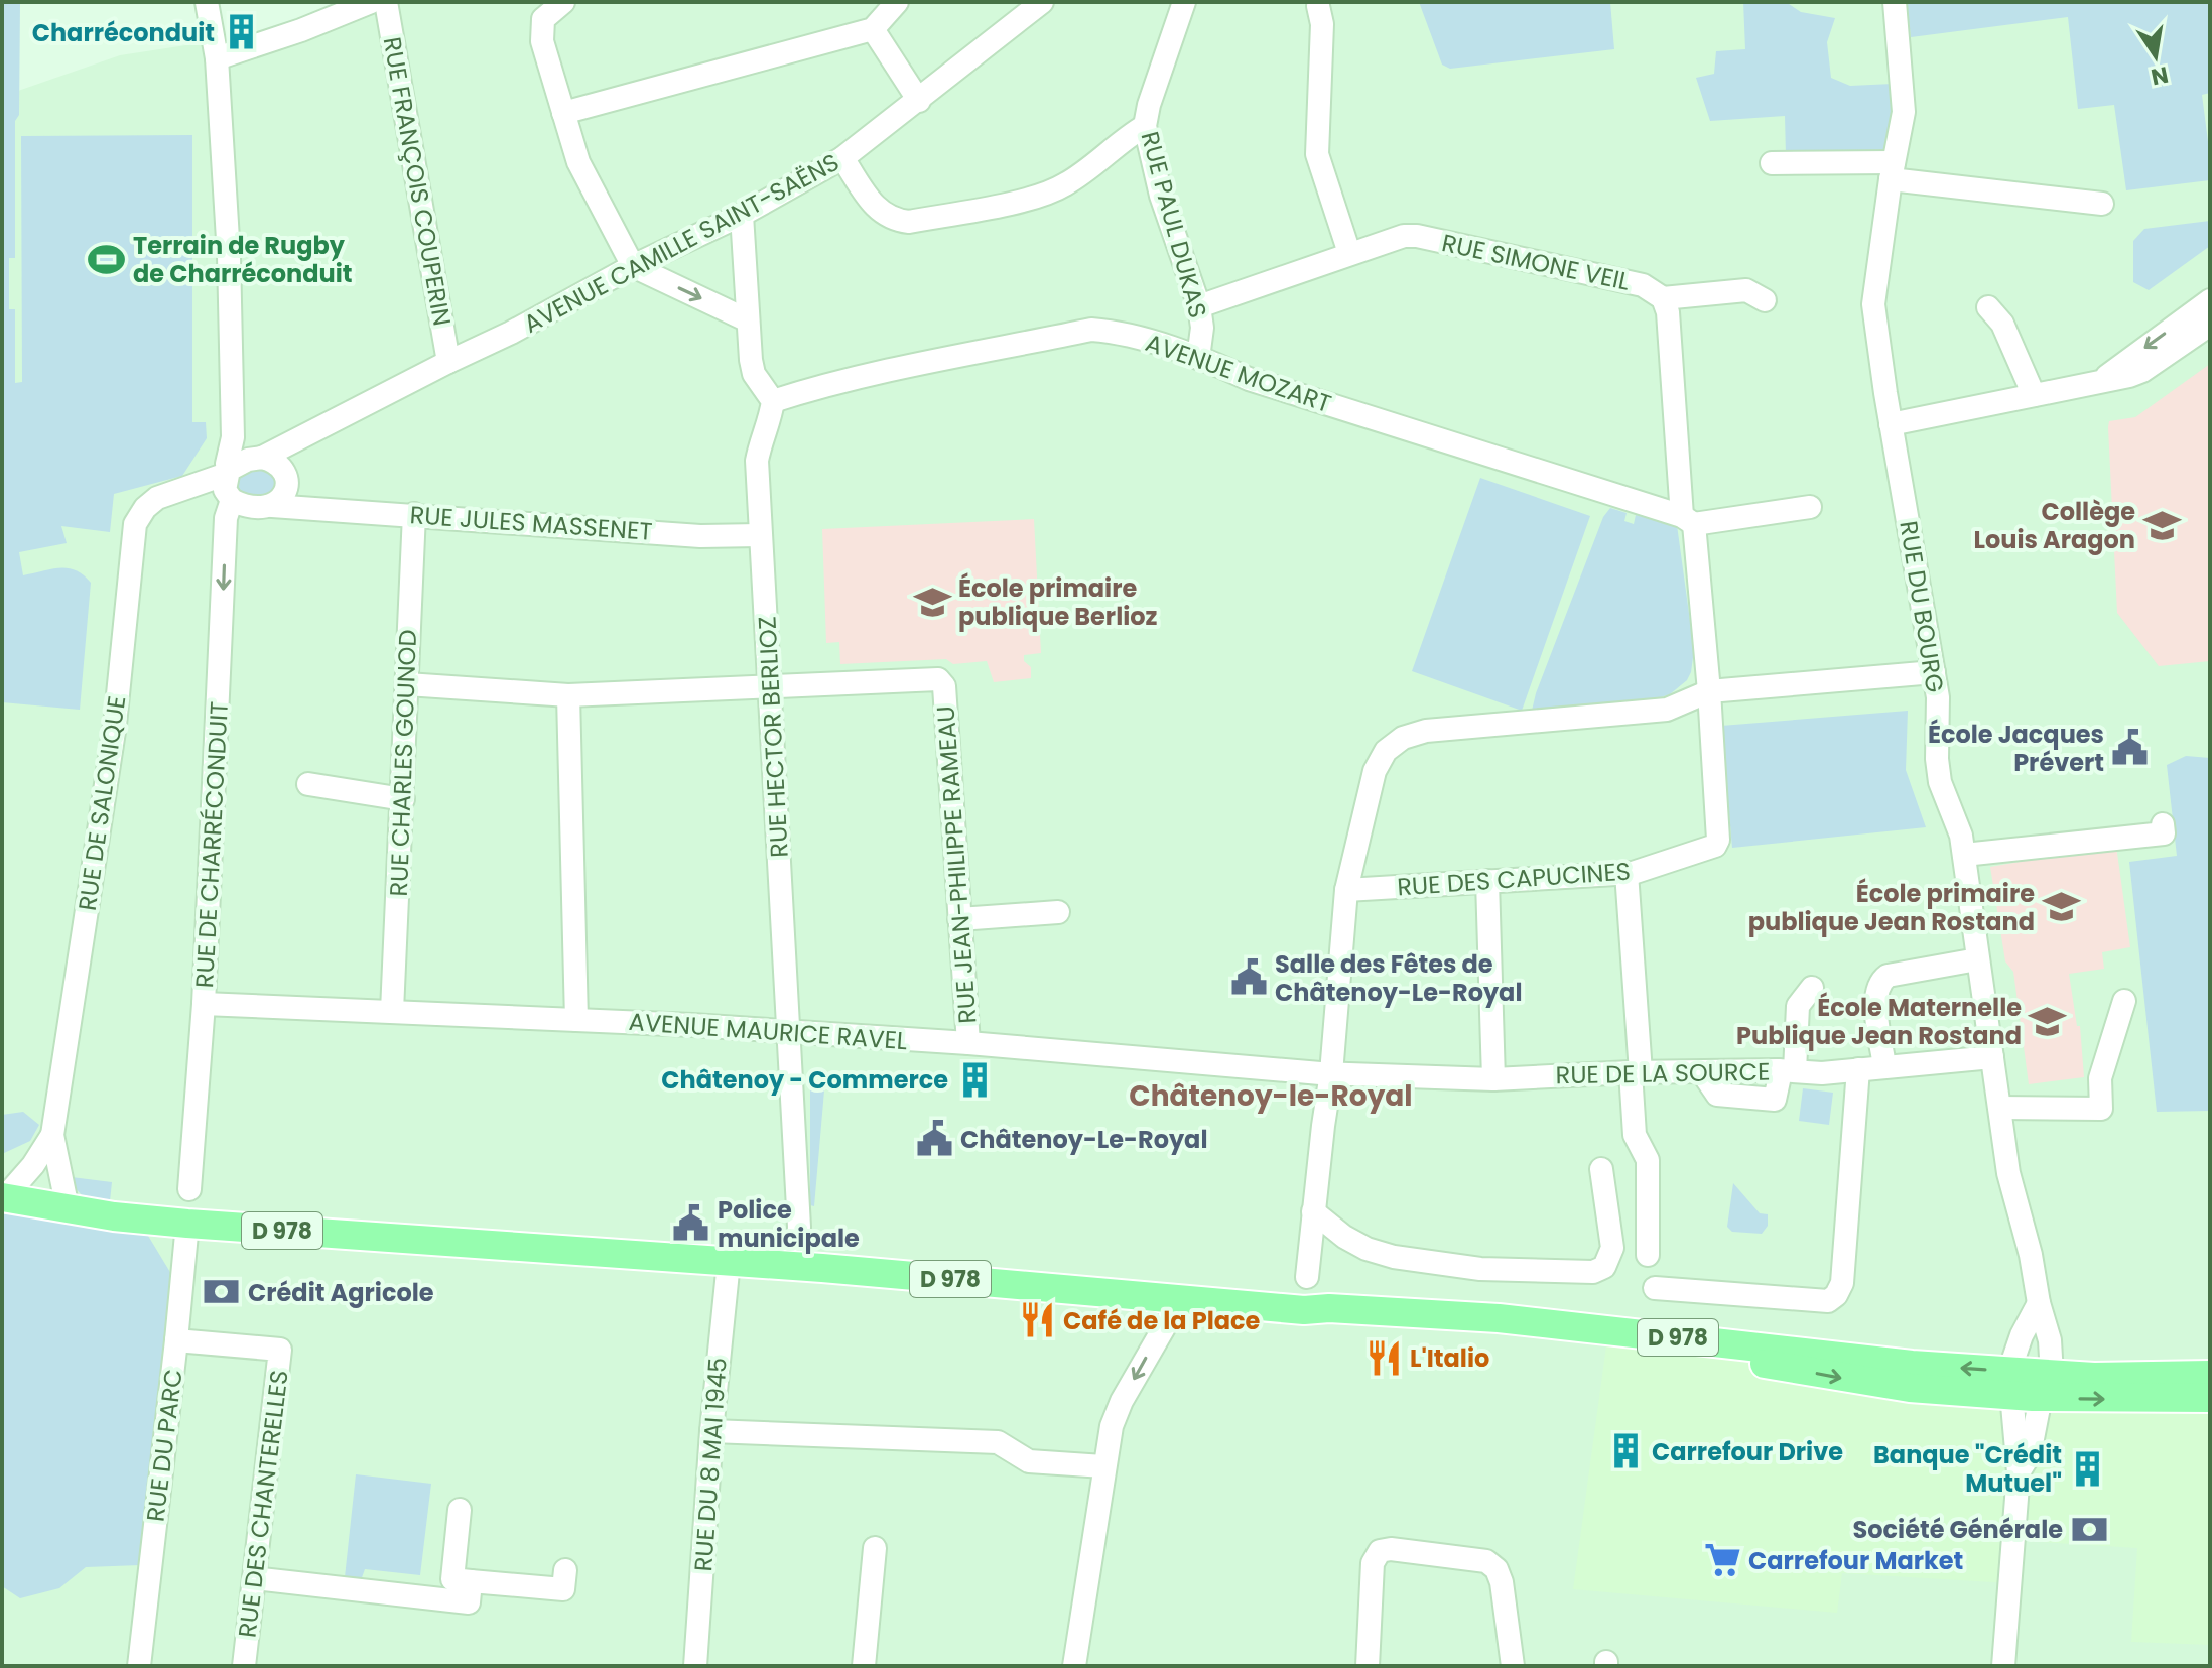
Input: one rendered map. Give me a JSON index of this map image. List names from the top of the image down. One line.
{"streets":{"main road":["D 978"],"street":["RUE FRANÇOIS COUPERIN","RUE PAUL DUKAS","AVENUE CAMILLE SAINT-SAËNS","RUE SIMONE VEIL","AVENUE MOZART","RUE JULES MASSENET","RUE DU BOURG","RUE HECTOR BERLIOZ","RUE CHARLES GOUNOD","RUE DE SALONIQUE","RUE DE CHARRÉCONDUIT","RUE JEAN-PHILIPPE RAMEAU","RUE DES CAPUCINES","AVENUE MAURICE RAVEL","RUE DE LA SOURCE","RUE DU PARC","RUE DU 8 MAI 1945","RUE DES CHANTERELLES"]},"crossings":[["RUE FRANÇOIS COUPERIN","AVENUE CAMILLE SAINT-SAËNS"],["RUE PAUL DUKAS","RUE SIMONE VEIL"],["RUE PAUL DUKAS","AVENUE MOZART"],["AVENUE CAMILLE SAINT-SAËNS","RUE JULES MASSENET"],["AVENUE CAMILLE SAINT-SAËNS","RUE DE SALONIQUE"],["AVENUE CAMILLE SAINT-SAËNS","RUE DE CHARRÉCONDUIT"],["AVENUE MOZART","RUE HECTOR BERLIOZ"],["AVENUE MOZART","RUE DES CAPUCINES"],["RUE JULES MASSENET","RUE HECTOR BERLIOZ"],["RUE JULES MASSENET","RUE CHARLES GOUNOD"],["RUE JULES MASSENET","RUE DE SALONIQUE"],["RUE JULES MASSENET","RUE DE CHARRÉCONDUIT"],["RUE DU BOURG","RUE DE LA SOURCE"],["RUE DU BOURG","D 978"],["RUE HECTOR BERLIOZ","RUE JEAN-PHILIPPE RAMEAU"],["RUE HECTOR BERLIOZ","AVENUE MAURICE RAVEL"],["RUE HECTOR BERLIOZ","D 978"],["RUE CHARLES GOUNOD","AVENUE MAURICE RAVEL"],["RUE DE SALONIQUE","RUE DE CHARRÉCONDUIT"],["RUE DE SALONIQUE","D 978"],["RUE DE CHARRÉCONDUIT","AVENUE MAURICE RAVEL"],["RUE JEAN-PHILIPPE RAMEAU","AVENUE MAURICE RAVEL"],["AVENUE MAURICE RAVEL","RUE DE LA SOURCE"],["D 978","RUE DU PARC"],["D 978","RUE DU 8 MAI 1945"],["RUE DU PARC","RUE DES CHANTERELLES"]],"one_way":["RUE DE CHARRÉCONDUIT"],"districts":["Châtenoy-le-Royal"],"places":{"building":["Charréconduit","Châtenoy - Commerce","Carrefour Drive","Banque \"Crédit Mutuel\""],"sports":["Terrain de Rugby de Charréconduit"],"school or university":["Collège Louis Aragon","École primaire publique Berlioz","École primaire publique Jean Rostand","École Maternelle Publique Jean Rostand"],"public building":["École Jacques Prévert","Salle des Fêtes de Châtenoy-Le-Royal","Châtenoy-Le-Royal","Police municipale"],"bank":["Crédit Agricole","Société Générale"],"restaurant":["Café de la Place","L'Italio"],"supermarket":["Carrefour Market"]},"north":"bottom"}
